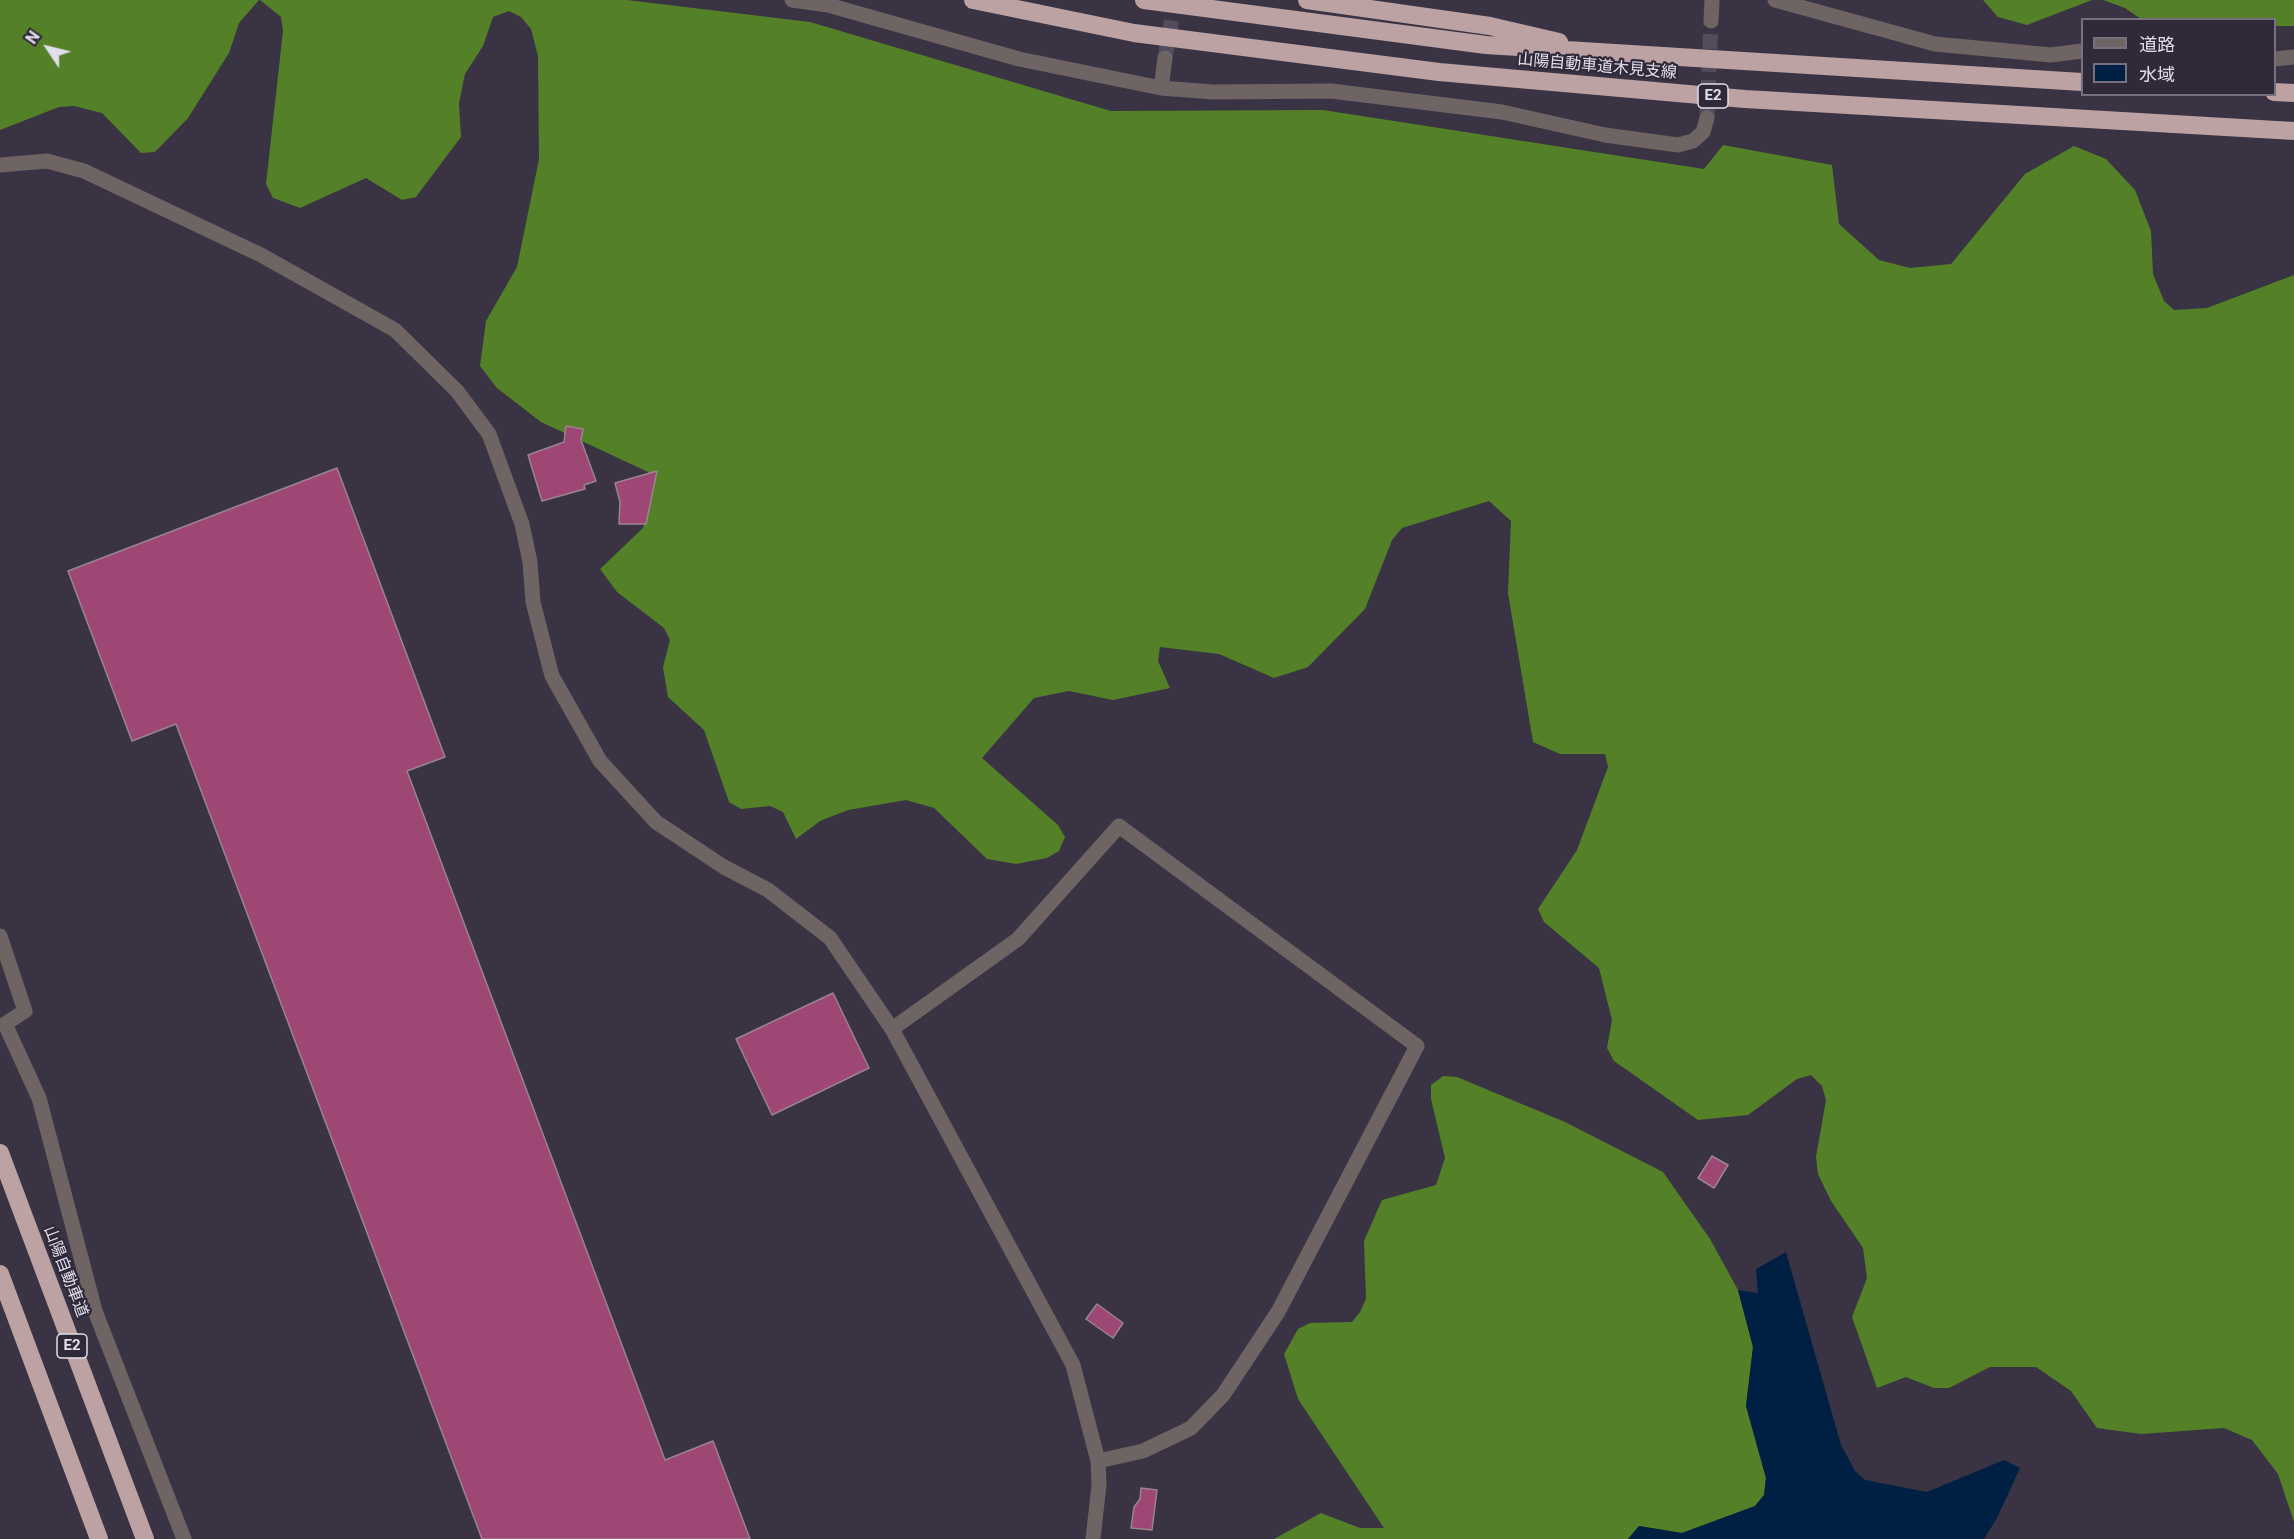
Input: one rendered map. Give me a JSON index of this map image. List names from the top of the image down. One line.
{"streets":{"highway":["山陽自動車道木見支線","E2","山陽自動車道"]},"crossings":[["山陽自動車道木見支線","E2"]],"legend":["道路","水域"],"north":"top left"}
